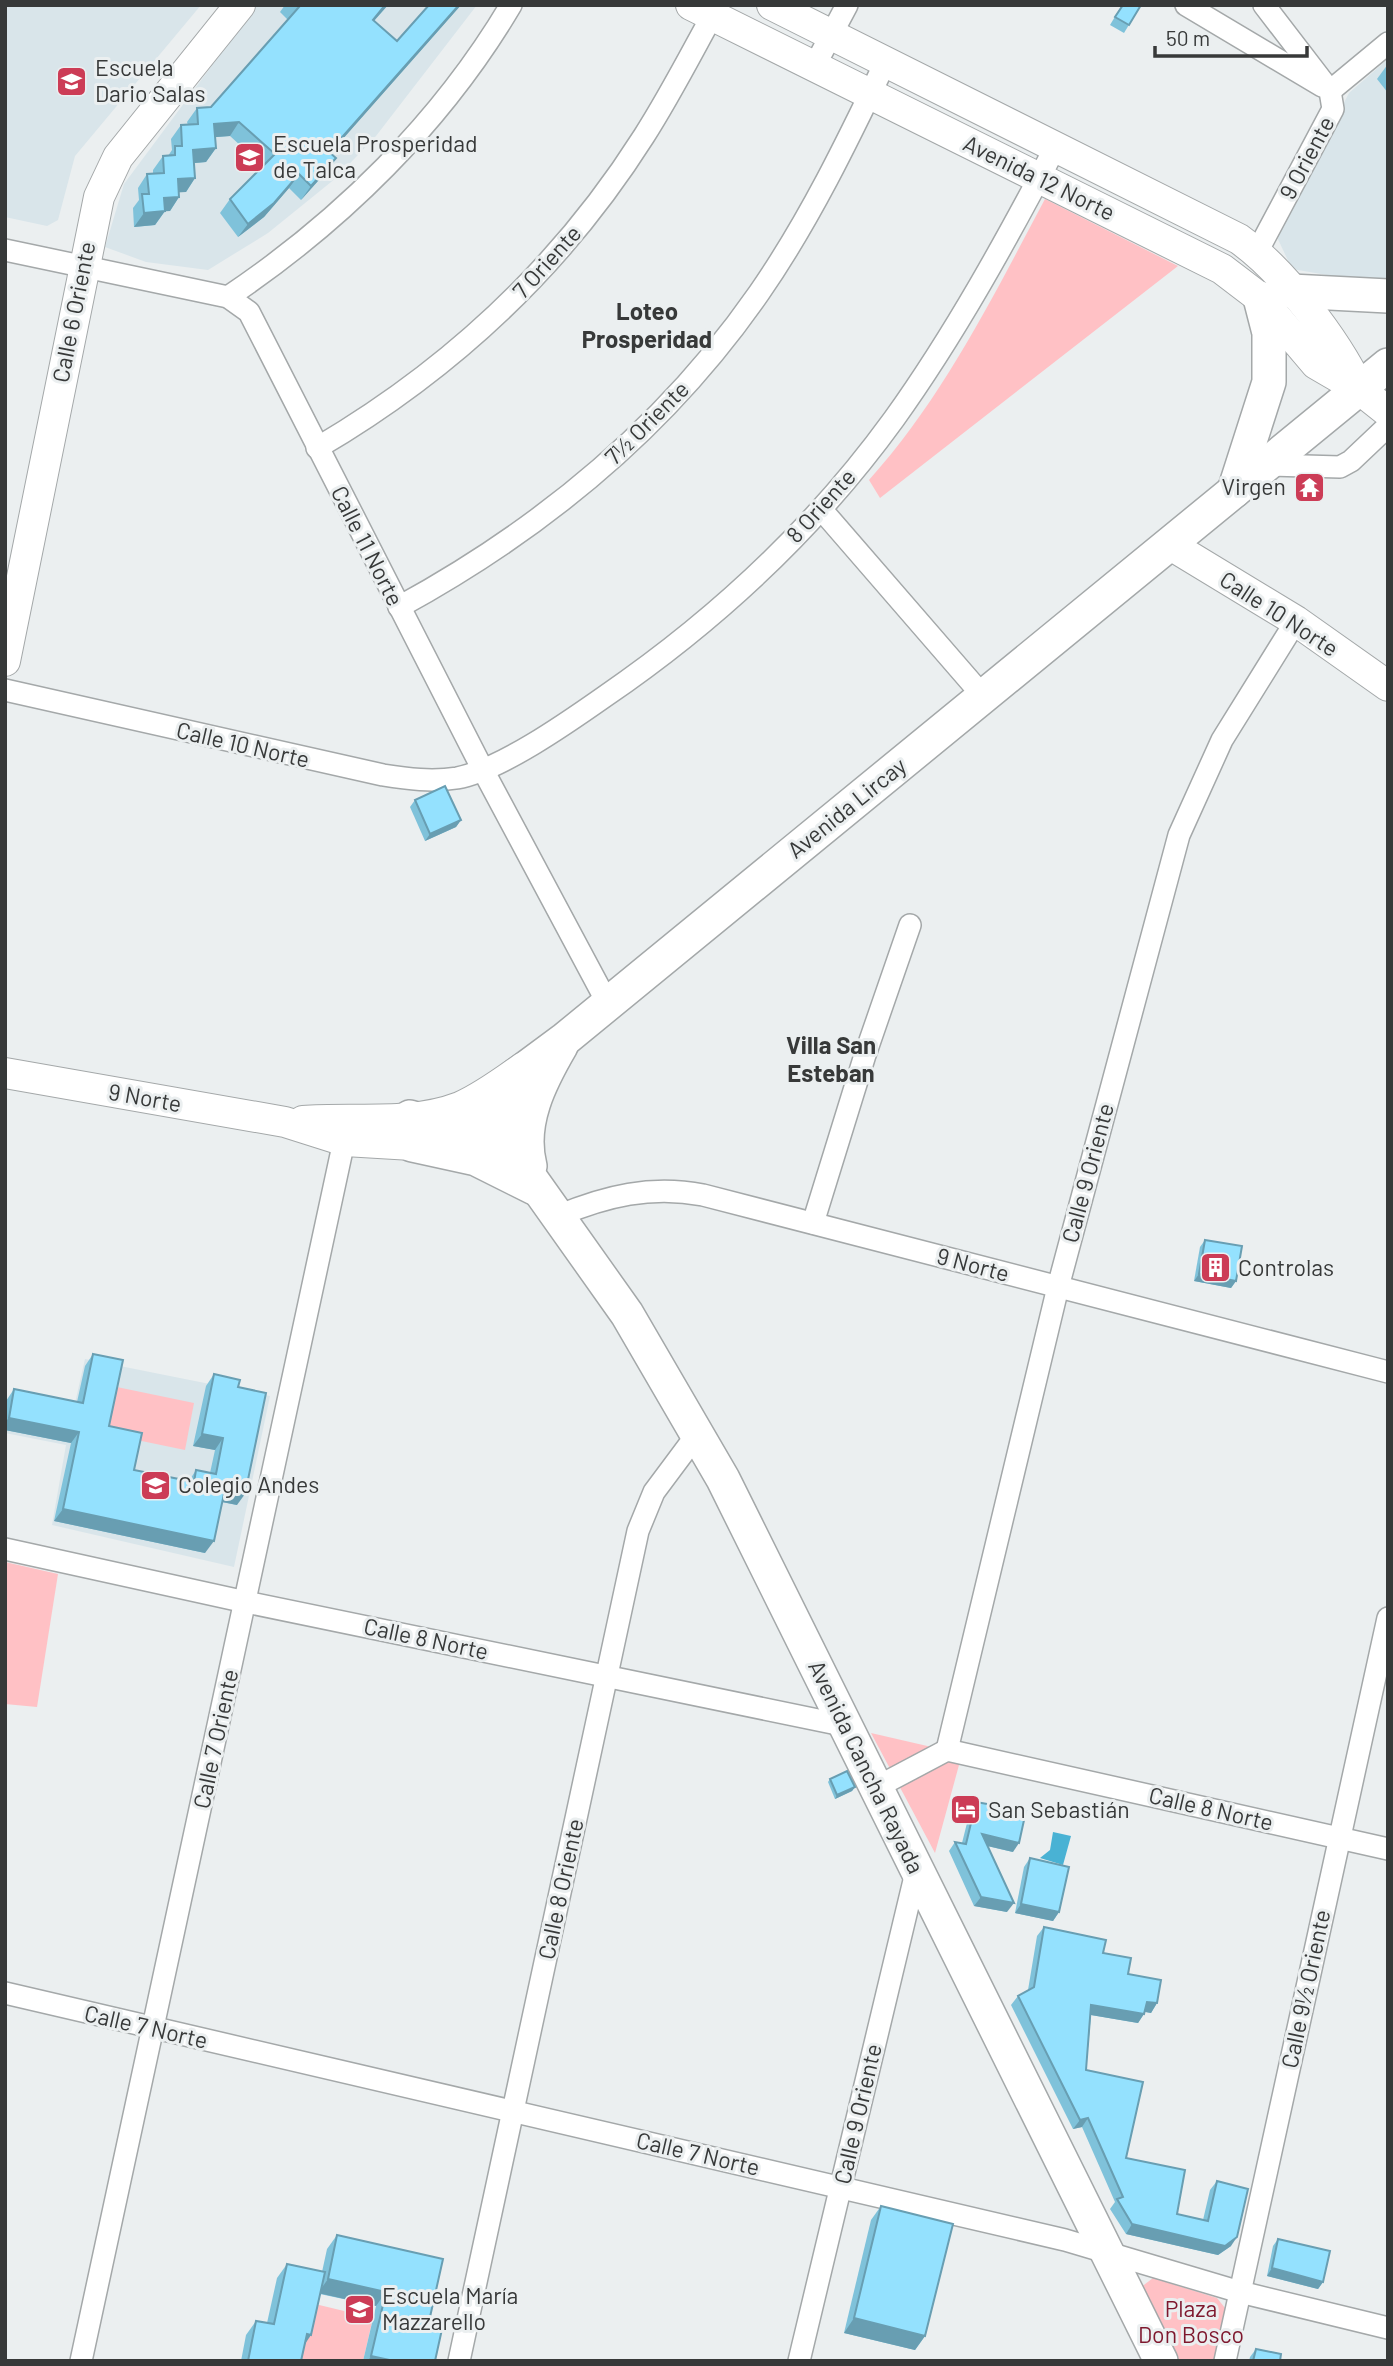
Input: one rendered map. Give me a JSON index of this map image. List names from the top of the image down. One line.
{"streets":{"main road":["Avenida 12 Norte","Calle 6 Oriente","Calle 10 Norte","Avenida Lircay","9 Norte","Avenida Cancha Rayada"],"street":["9 Oriente","7 Oriente","7½ Oriente","8 Oriente","Calle 11 Norte","Calle 9 Oriente","Calle 8 Norte","Calle 7 Oriente","Calle 8 Oriente","Calle 9½ Oriente","Calle 7 Norte"]},"crossings":[["9 Oriente","Avenida 12 Norte"],["Avenida 12 Norte","7 Oriente"],["Avenida 12 Norte","7½ Oriente"],["Avenida 12 Norte","8 Oriente"],["Avenida 12 Norte","Avenida Lircay"],["7 Oriente","Calle 11 Norte"],["Calle 6 Oriente","Calle 11 Norte"],["7½ Oriente","Calle 11 Norte"],["8 Oriente","Calle 11 Norte"],["8 Oriente","Calle 10 Norte"],["Calle 11 Norte","Calle 10 Norte"],["Calle 11 Norte","Avenida Lircay"],["Calle 10 Norte","Avenida Lircay"],["Calle 10 Norte","Calle 9 Oriente"],["Avenida Lircay","Avenida Cancha Rayada"],["9 Norte","Calle 9 Oriente"],["9 Norte","Calle 7 Oriente"],["9 Norte","Avenida Cancha Rayada"],["Calle 9 Oriente","Calle 8 Norte"],["Calle 9 Oriente","Avenida Cancha Rayada"],["Calle 9 Oriente","Calle 7 Norte"],["Calle 8 Norte","Calle 7 Oriente"],["Calle 8 Norte","Avenida Cancha Rayada"],["Calle 8 Norte","Calle 8 Oriente"],["Calle 8 Norte","Calle 9½ Oriente"],["Calle 7 Oriente","Calle 7 Norte"],["Avenida Cancha Rayada","Calle 8 Oriente"],["Avenida Cancha Rayada","Calle 7 Norte"],["Calle 8 Oriente","Calle 7 Norte"],["Calle 9½ Oriente","Calle 7 Norte"]],"districts":["Loteo Prosperidad","Villa San Esteban"],"parks":["Plaza Don Bosco"],"places":{"school or university":["Escuela Dario Salas","Escuela Prosperidad de Talca","Colegio Andes","Escuela María Mazzarello"],"temple":["Virgen"],"building":["Controlas"],"hotel":["San Sebastián"]},"scale_bar":"50 m"}
